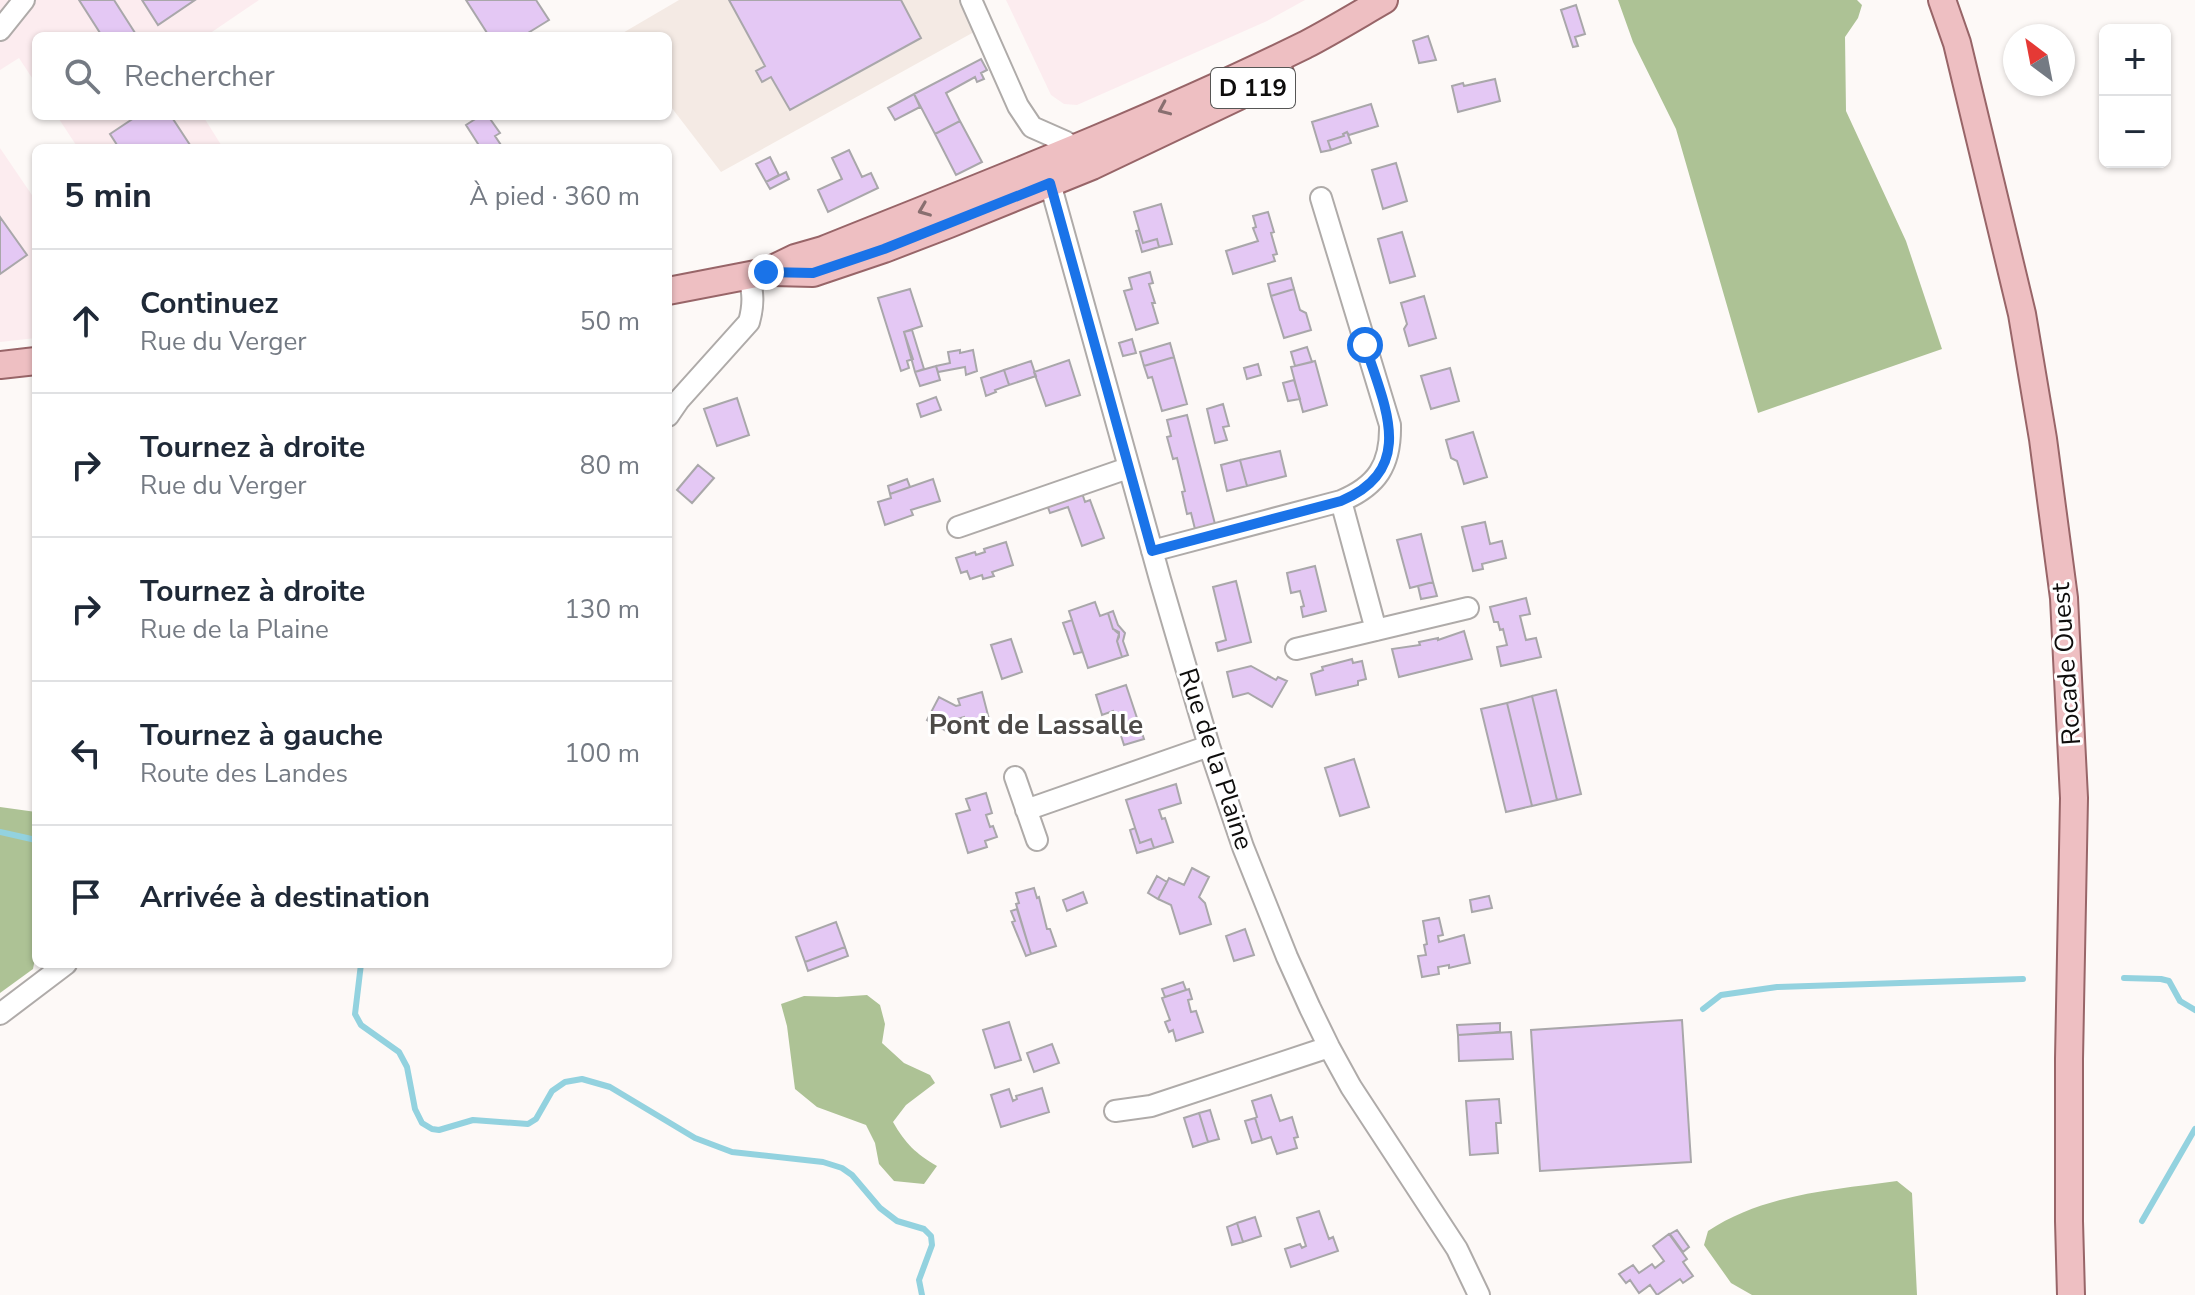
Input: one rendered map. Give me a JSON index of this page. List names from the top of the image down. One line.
{"streets":{"main road":["D 119","Rocade Ouest"],"street":["Rue de la Plaine"]},"crossings":[["D 119","Rue de la Plaine"]],"districts":["Pont de Lassalle"],"north":"top left","page":{"map_buttons":["+","−"],"search":"Rechercher","heading":["5 min","À pied · 360 m"],"list":[["Continuez","Rue du Verger","50 m"],["Tournez à droite","Rue du Verger","80 m"],["Tournez à droite","Rue de la Plaine","130 m"],["Tournez à gauche","Route des Landes","100 m"],"Arrivée à destination"]}}
